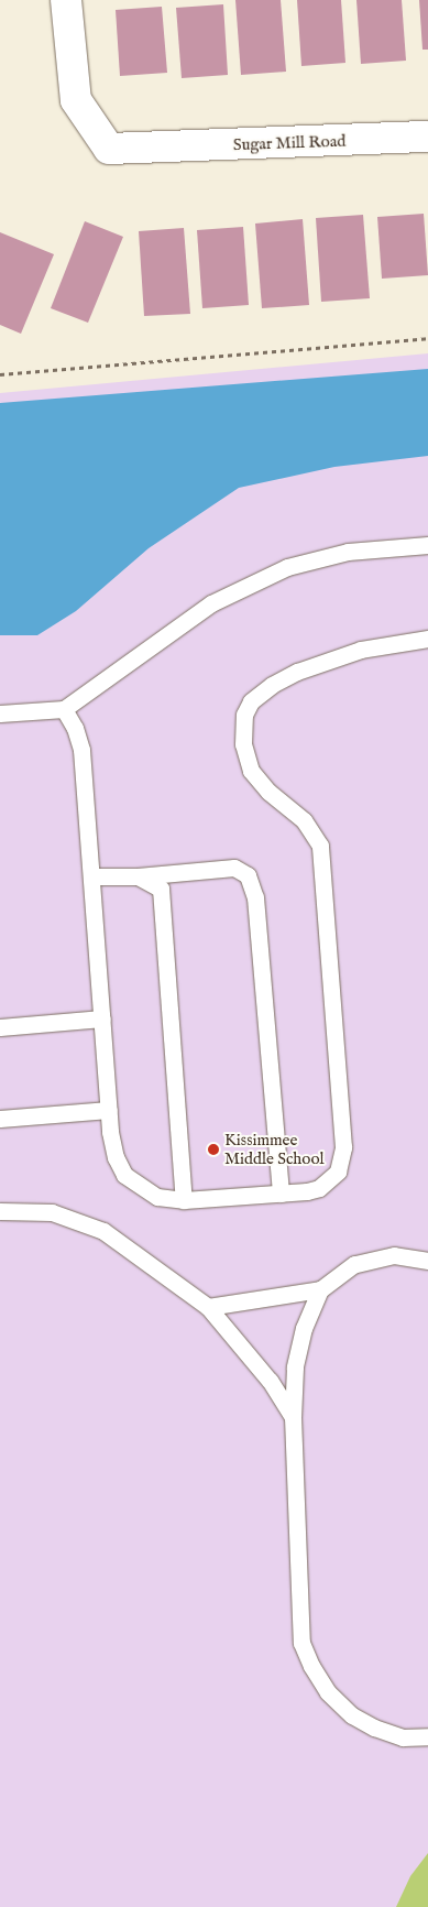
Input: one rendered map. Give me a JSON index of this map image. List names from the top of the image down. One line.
{"streets":{"street":["Sugar Mill Road"]},"places":["Kissimmee Middle School"]}
